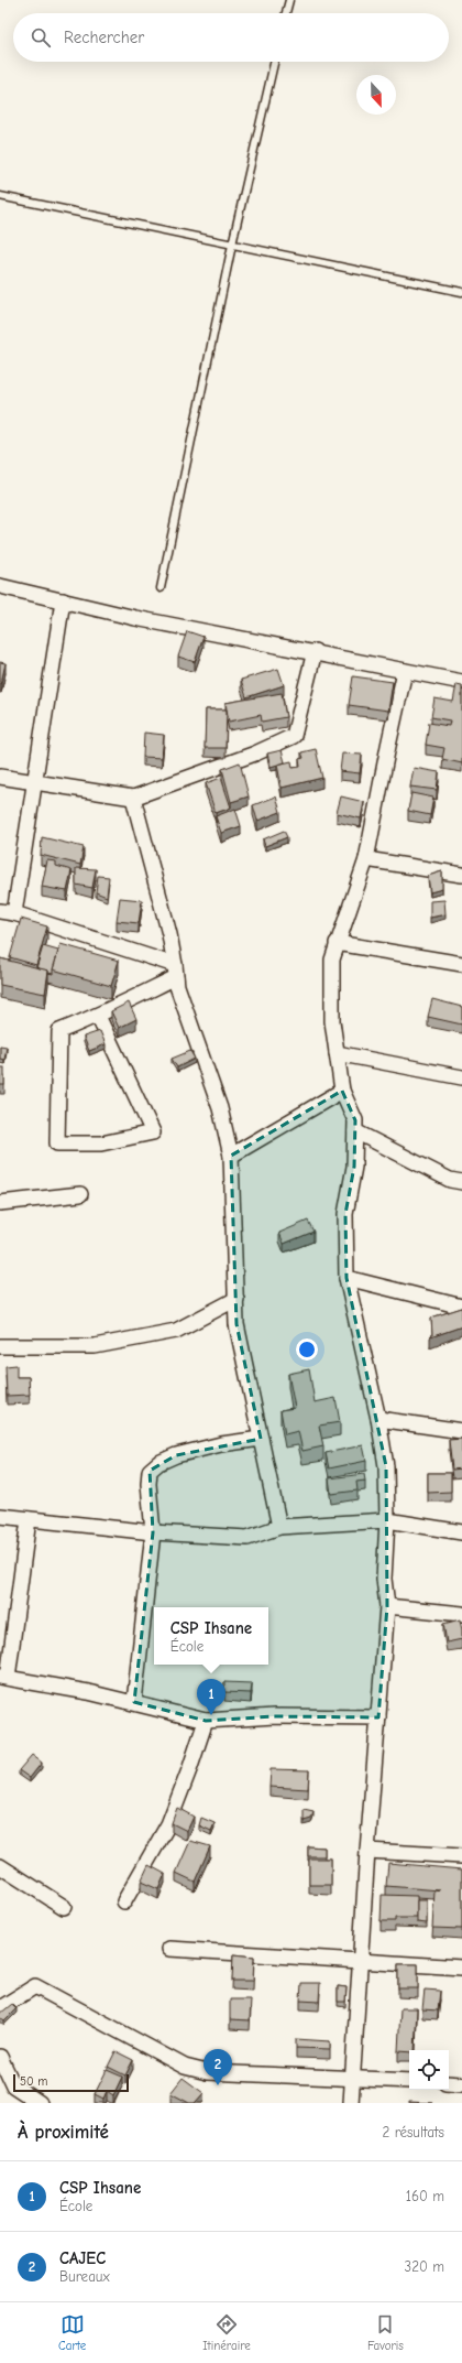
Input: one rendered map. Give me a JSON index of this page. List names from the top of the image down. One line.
{"scale_bar":"50 m","north":"bottom","page":{"search":"Rechercher","popup":["CSP Ihsane","École"],"pins":["1","2"],"scale":"50 m","heading":["À proximité","2 résultats"],"list":[{"mark":"1","name":"CSP Ihsane","note":"École","value":"160 m"},{"mark":"2","name":"CAJEC","note":"Bureaux","value":"320 m"}],"nav":["Carte","Itinéraire","Favoris"]}}
